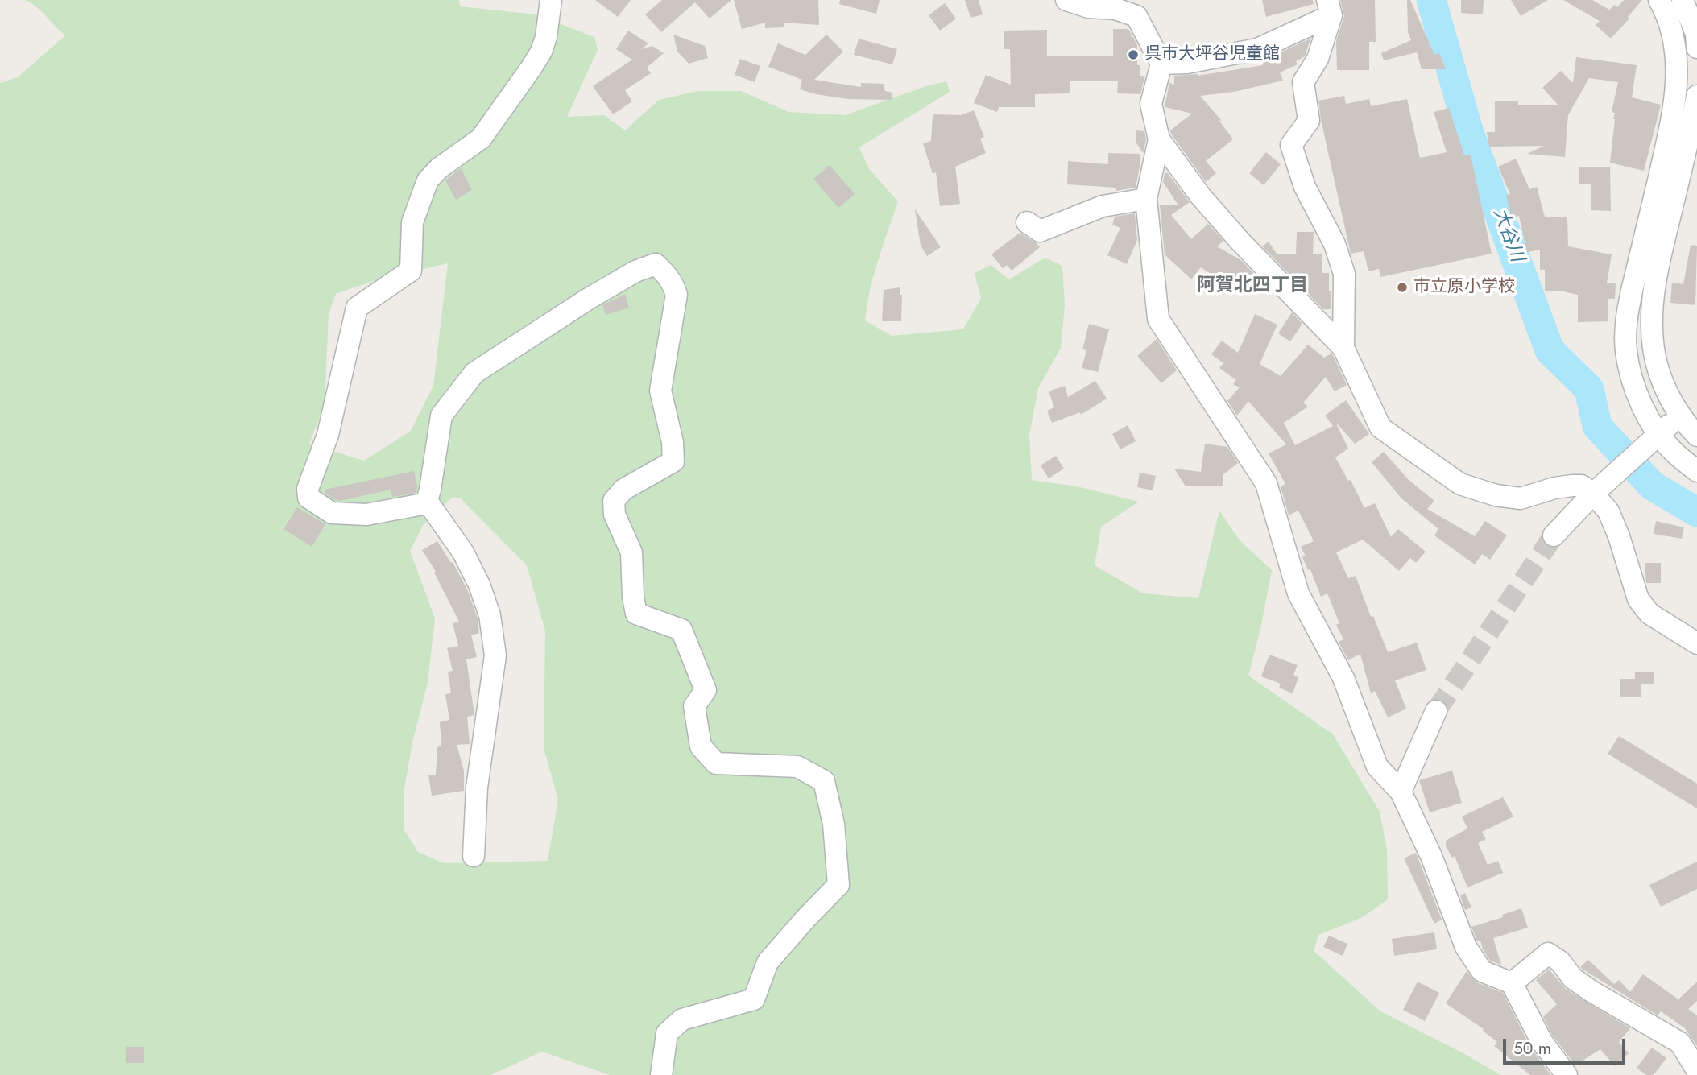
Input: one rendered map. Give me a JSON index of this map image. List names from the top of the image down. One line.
{"districts":["阿賀北四丁目"],"water":["大谷川"],"places":["呉市大坪谷児童館","市立原小学校"],"scale_bar":"50 m"}
